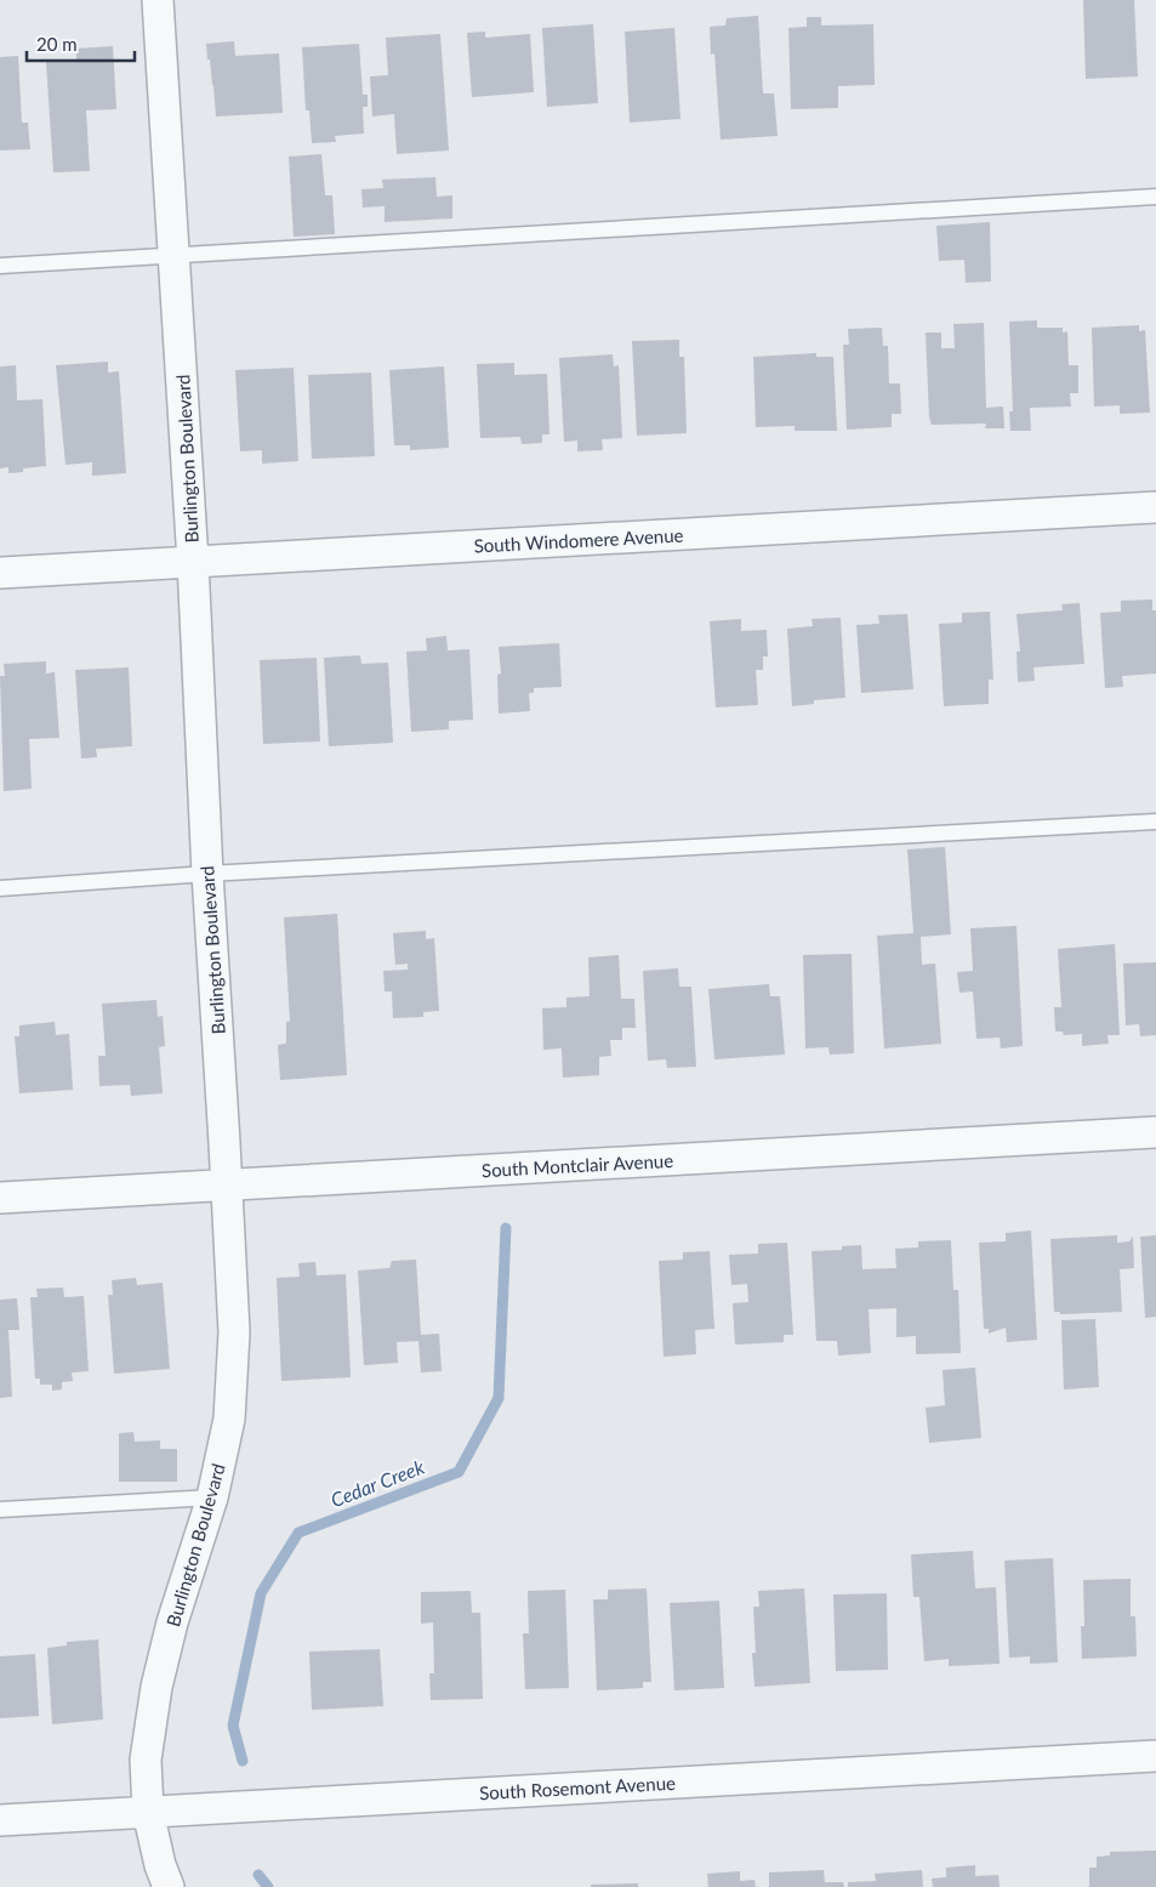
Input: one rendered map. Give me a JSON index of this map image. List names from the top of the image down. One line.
{"streets":{"street":["Burlington Boulevard","South Windomere Avenue","South Montclair Avenue","South Rosemont Avenue"]},"crossings":[["Burlington Boulevard","South Windomere Avenue"],["Burlington Boulevard","South Montclair Avenue"],["Burlington Boulevard","South Rosemont Avenue"]],"water":["Cedar Creek"],"scale_bar":"20 m"}
